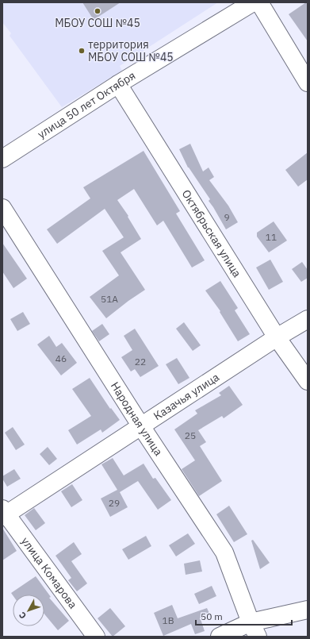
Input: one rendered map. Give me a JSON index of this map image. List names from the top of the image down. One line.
{"streets":{"street":["улица 50 лет Октября","Октябрьская улица","Казачья улица","Народная улица","улица Комарова"]},"crossings":[["улица 50 лет Октября","Октябрьская улица"],["Октябрьская улица","Казачья улица"],["Казачья улица","Народная улица"],["Казачья улица","улица Комарова"]],"places":["МБОУ СОШ №45","территория МБОУ СОШ №45"],"house_numbers":["9","11","51А","46","22","25","29","1В"],"scale_bar":"50 m","north":"bottom left"}
